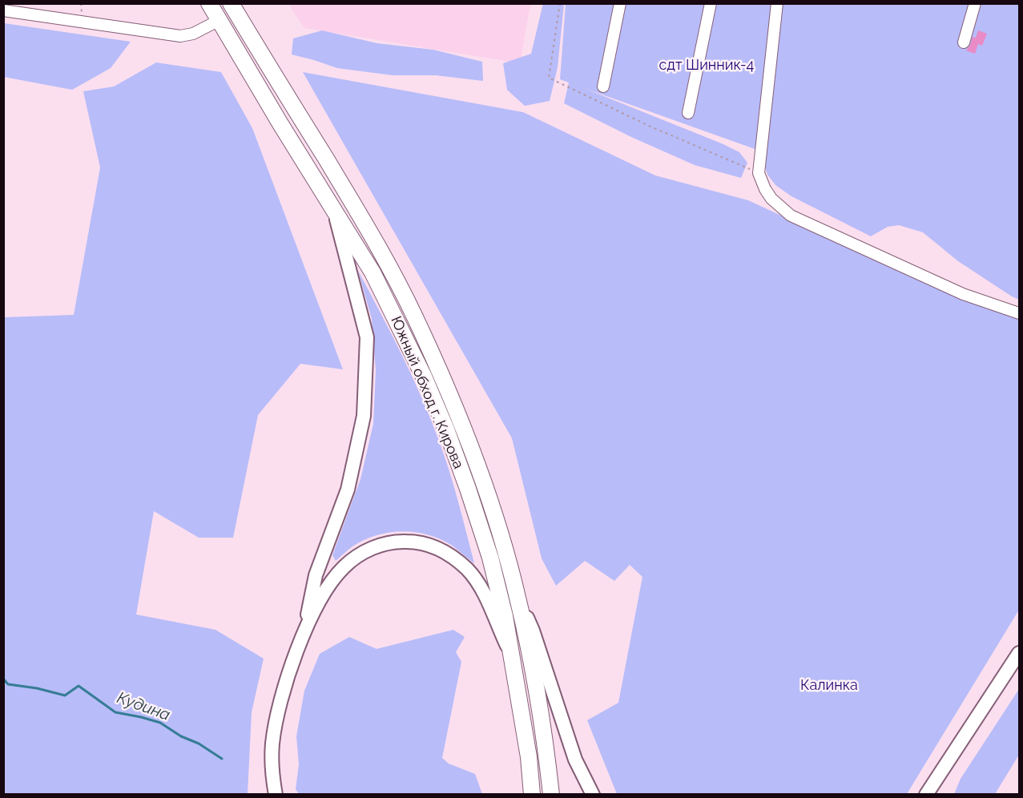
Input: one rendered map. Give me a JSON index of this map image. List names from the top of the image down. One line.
{"streets":{"highway":["Южный обход г. Кирова"]},"water":["Кудина"],"parks":["сдт Шинник-4","Калинка"]}
